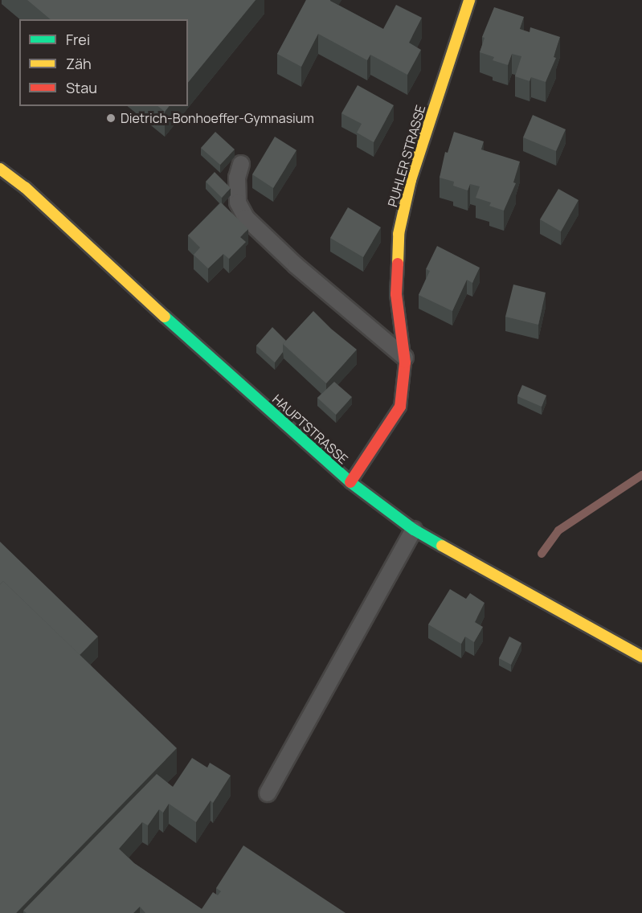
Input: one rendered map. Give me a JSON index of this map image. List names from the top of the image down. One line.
{"streets":{"street":["PUHLER STRASSE","HAUPTSTRASSE"]},"crossings":[["PUHLER STRASSE","HAUPTSTRASSE"]],"places":["Dietrich-Bonhoeffer-Gymnasium"],"legend":["Frei","Zäh","Stau"]}
